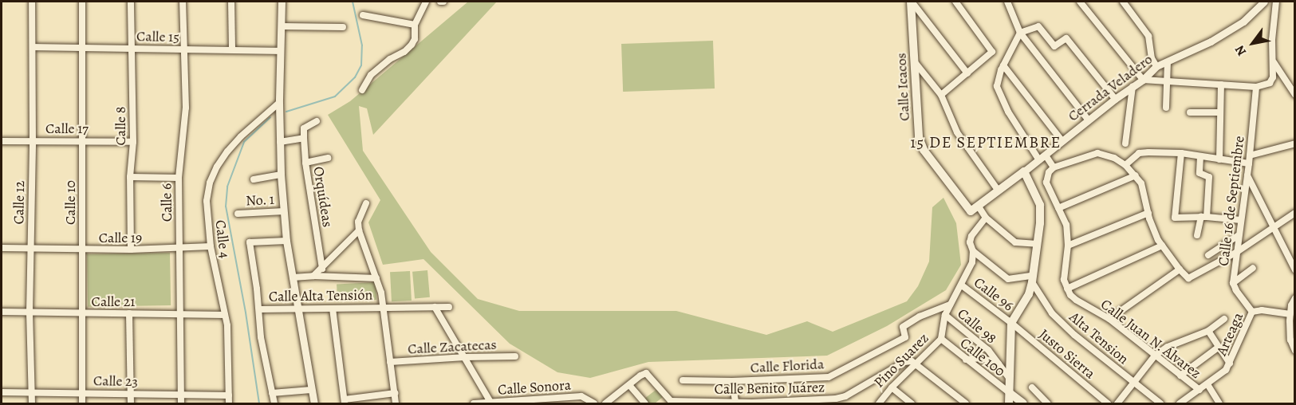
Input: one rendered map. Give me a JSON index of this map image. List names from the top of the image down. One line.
{"streets":{"main road":["Calle Icacos"],"street":["Calle 15","Cerrada Veladero","Calle 8","Calle 17","Orquídeas","No. 1","Calle 16 de Septiembre","Calle 12","Calle 10","Calle 6","Calle 19","Calle 4","Calle 96","Calle Alta Tensión","Calle 21","Calle 98","Arteaga","Alta Tension","Calle Juan N. Álvarez","Calle Zacatecas","Justo Sierra","Calle 100","Pino Suarez","Calle Florida","Calle 23","Calle Sonora","Calle Benito Juárez"]},"crossings":[["Calle 15","Calle 8"],["Calle 15","Calle 12"],["Calle 15","Calle 10"],["Calle 15","Calle 6"],["Calle 8","Calle 17"],["Calle 8","Calle 19"],["Calle 17","Calle 12"],["Calle 17","Calle 10"],["Orquídeas","Calle Alta Tensión"],["Calle 16 de Septiembre","Arteaga"],["Calle 12","Calle 19"],["Calle 12","Calle 21"],["Calle 12","Calle 23"],["Calle 10","Calle 19"],["Calle 10","Calle 21"],["Calle 10","Calle 23"],["Calle 6","Calle 19"],["Calle 6","Calle 21"],["Calle 6","Calle 23"],["Calle 19","Calle 4"],["Calle 4","Calle 21"],["Calle 4","Calle 23"],["Calle 96","Justo Sierra"],["Calle 96","Pino Suarez"],["Calle 98","Pino Suarez"],["Arteaga","Calle Juan N. Álvarez"],["Calle 100","Pino Suarez"],["Pino Suarez","Calle Florida"],["Pino Suarez","Calle Benito Juárez"]],"districts":["15 DE SEPTIEMBRE"],"north":"bottom left"}
